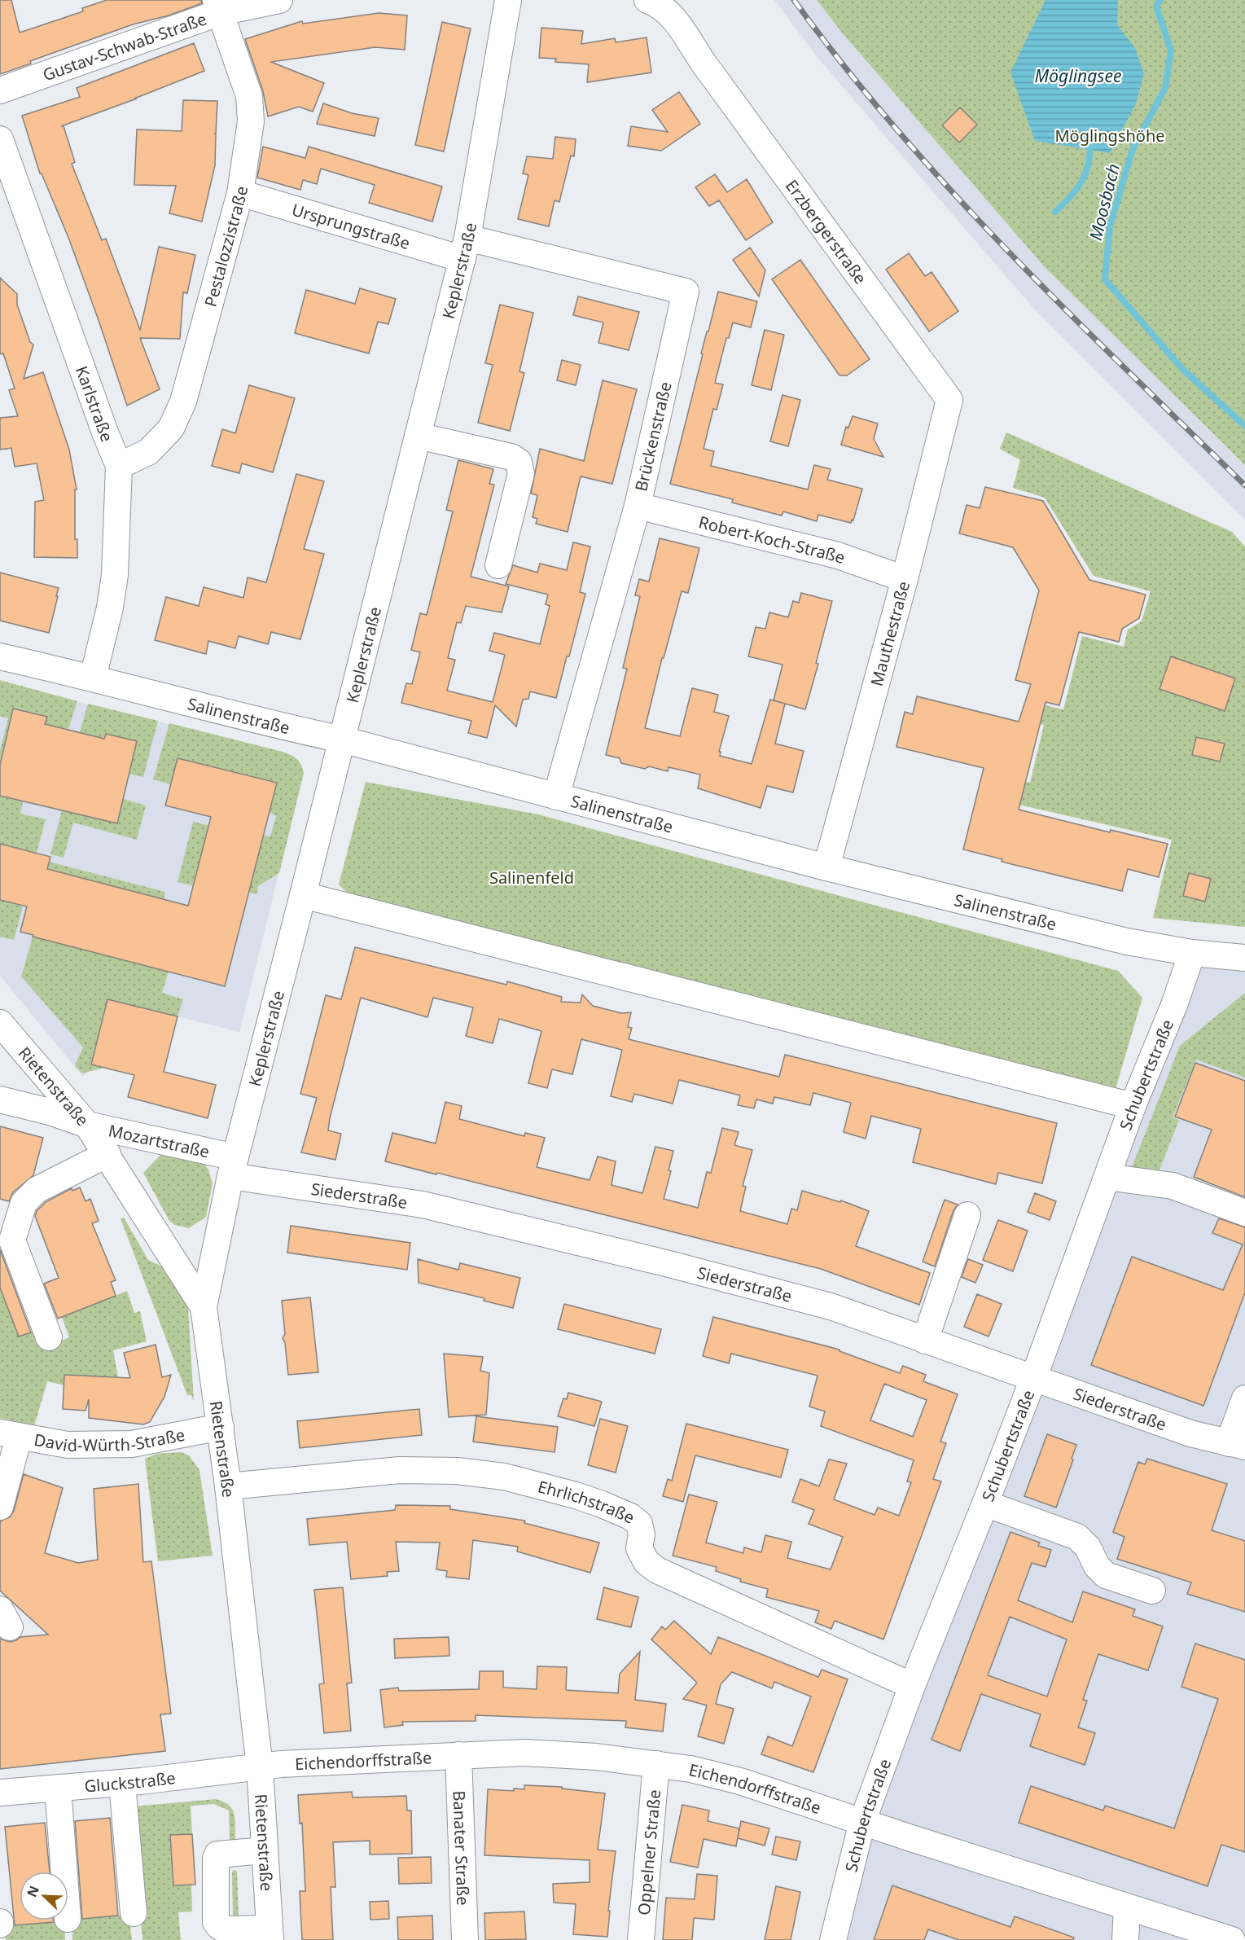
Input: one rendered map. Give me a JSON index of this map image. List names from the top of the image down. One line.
{"streets":{"street":["Gustav-Schwab-Straße","Ursprungstraße","Erzbergerstraße","Pestalozzistraße","Keplerstraße","Karlstraße","Brückenstraße","Robert-Koch-Straße","Mauthestraße","Salinenstraße","Schubertstraße","Rietenstraße","Mozartstraße","Siederstraße","David-Würth-Straße","Ehrlichstraße","Eichendorffstraße","Gluckstraße","Banater Straße","Oppelner Straße"]},"crossings":[["Gustav-Schwab-Straße","Pestalozzistraße"],["Ursprungstraße","Pestalozzistraße"],["Ursprungstraße","Keplerstraße"],["Ursprungstraße","Brückenstraße"],["Erzbergerstraße","Mauthestraße"],["Pestalozzistraße","Karlstraße"],["Keplerstraße","Brückenstraße"],["Keplerstraße","Salinenstraße"],["Keplerstraße","Rietenstraße"],["Keplerstraße","Mozartstraße"],["Keplerstraße","Siederstraße"],["Karlstraße","Salinenstraße"],["Brückenstraße","Robert-Koch-Straße"],["Brückenstraße","Salinenstraße"],["Robert-Koch-Straße","Mauthestraße"],["Mauthestraße","Salinenstraße"],["Salinenstraße","Schubertstraße"],["Schubertstraße","Siederstraße"],["Schubertstraße","Ehrlichstraße"],["Schubertstraße","Eichendorffstraße"],["Rietenstraße","Mozartstraße"],["Rietenstraße","David-Würth-Straße"],["Rietenstraße","Ehrlichstraße"],["Rietenstraße","Eichendorffstraße"],["Rietenstraße","Gluckstraße"],["Mozartstraße","Siederstraße"],["Eichendorffstraße","Gluckstraße"],["Eichendorffstraße","Banater Straße"],["Eichendorffstraße","Oppelner Straße"]],"water":["Möglingsee","Moosbach"],"parks":["Möglingshöhe","Salinenfeld"],"north":"top left"}
